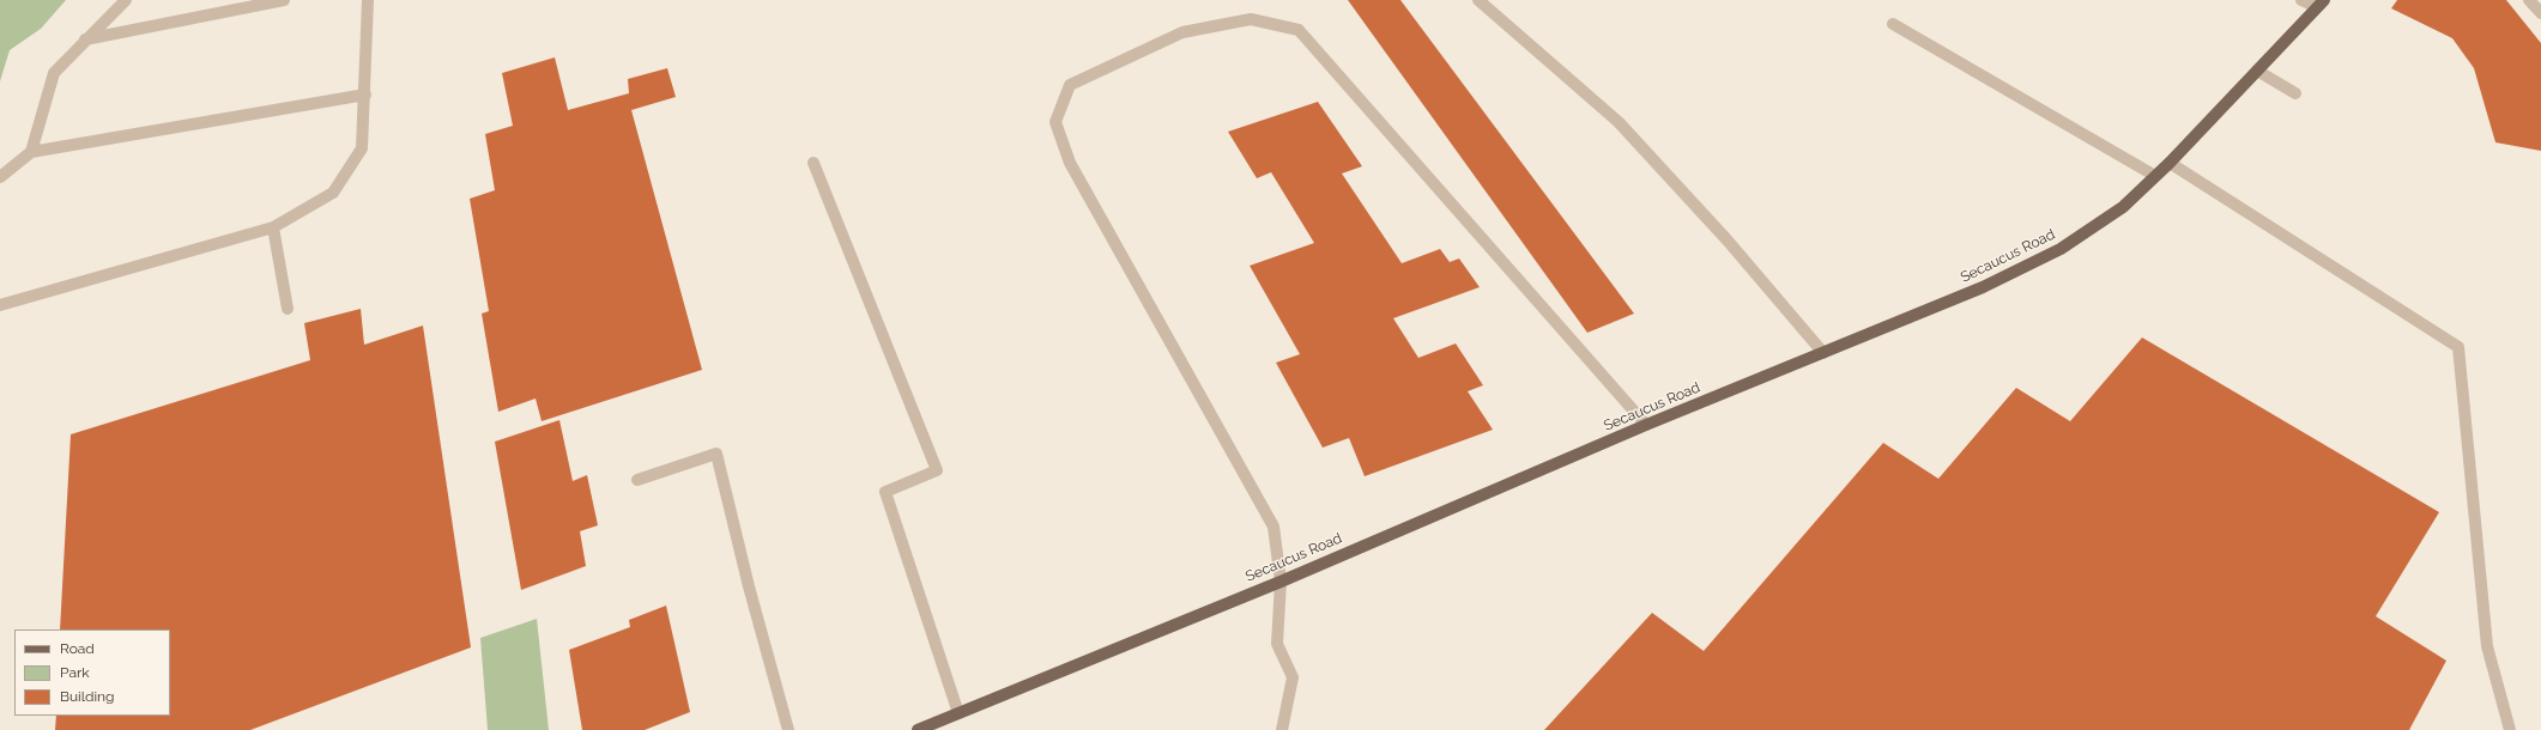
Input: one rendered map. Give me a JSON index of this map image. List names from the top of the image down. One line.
{"streets":{"main road":["Secaucus Road"]},"legend":["Road","Park","Building"]}
